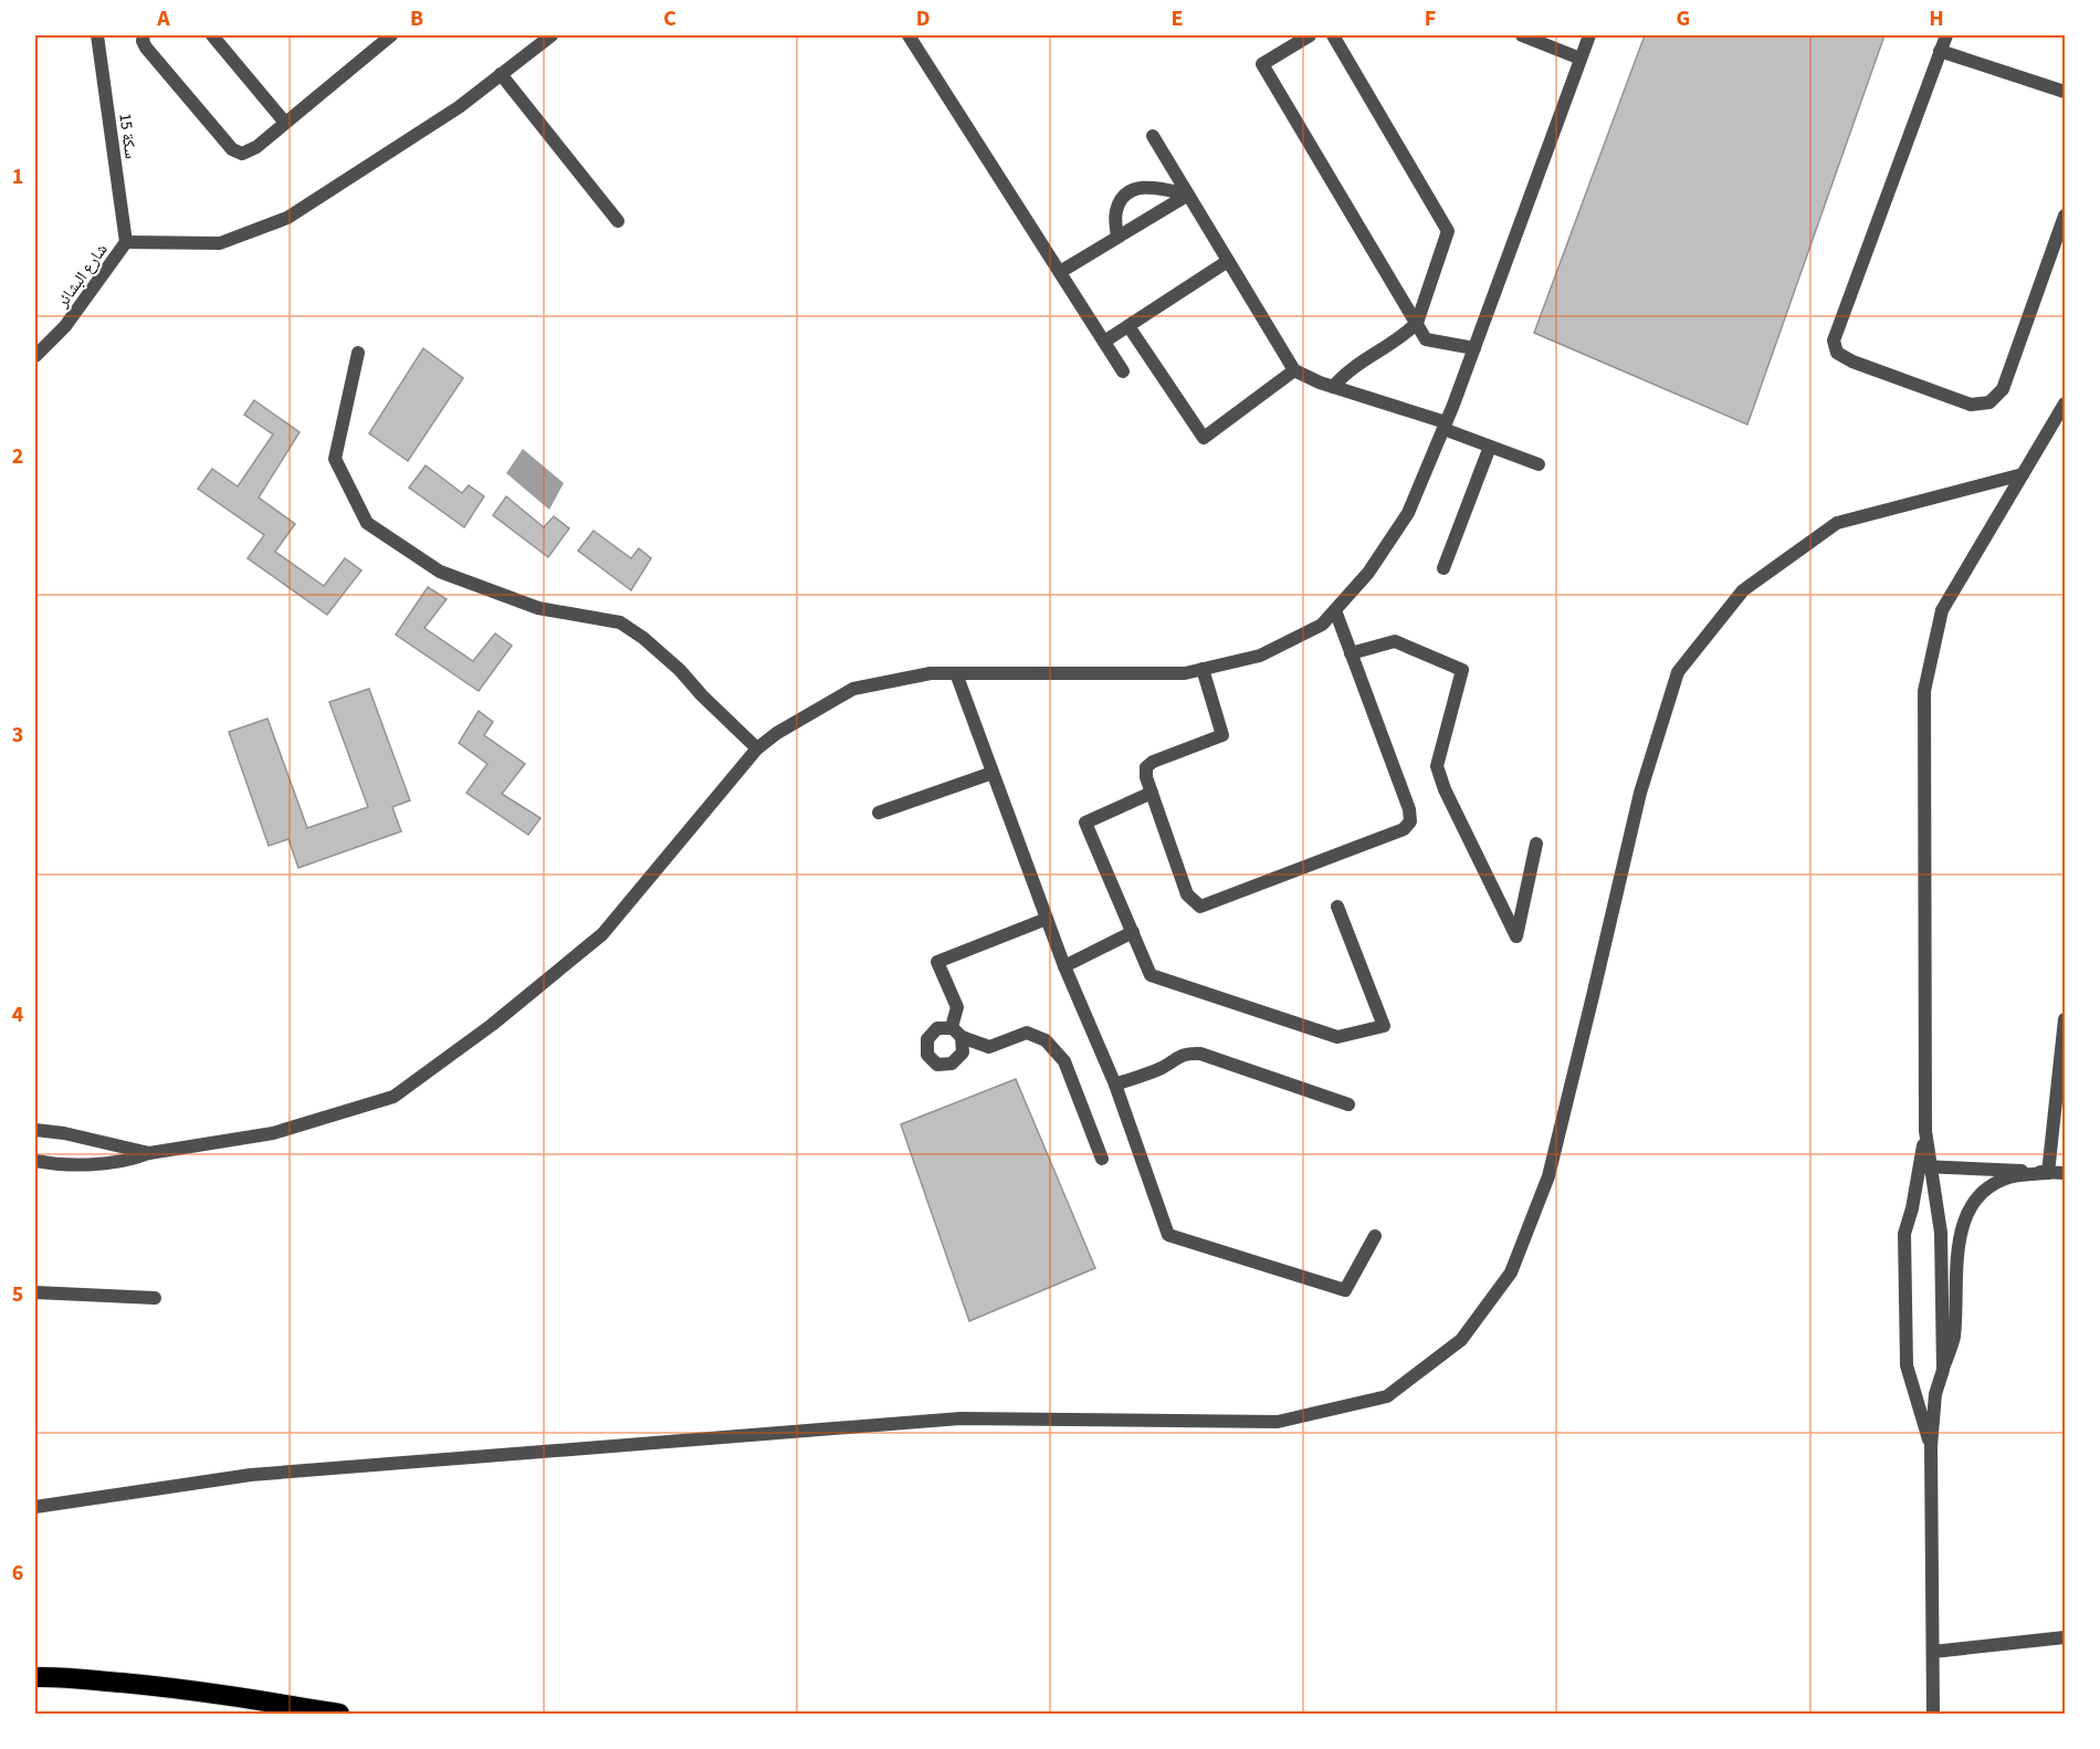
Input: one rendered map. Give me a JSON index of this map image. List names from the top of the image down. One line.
{"streets":{"street":["سكة 15","شارع البشائر"]},"crossings":[["سكة 15","شارع البشائر"]],"grid":{"columns":["A","B","C","D","E","F","G","H"],"rows":["1","2","3","4","5","6"]}}
